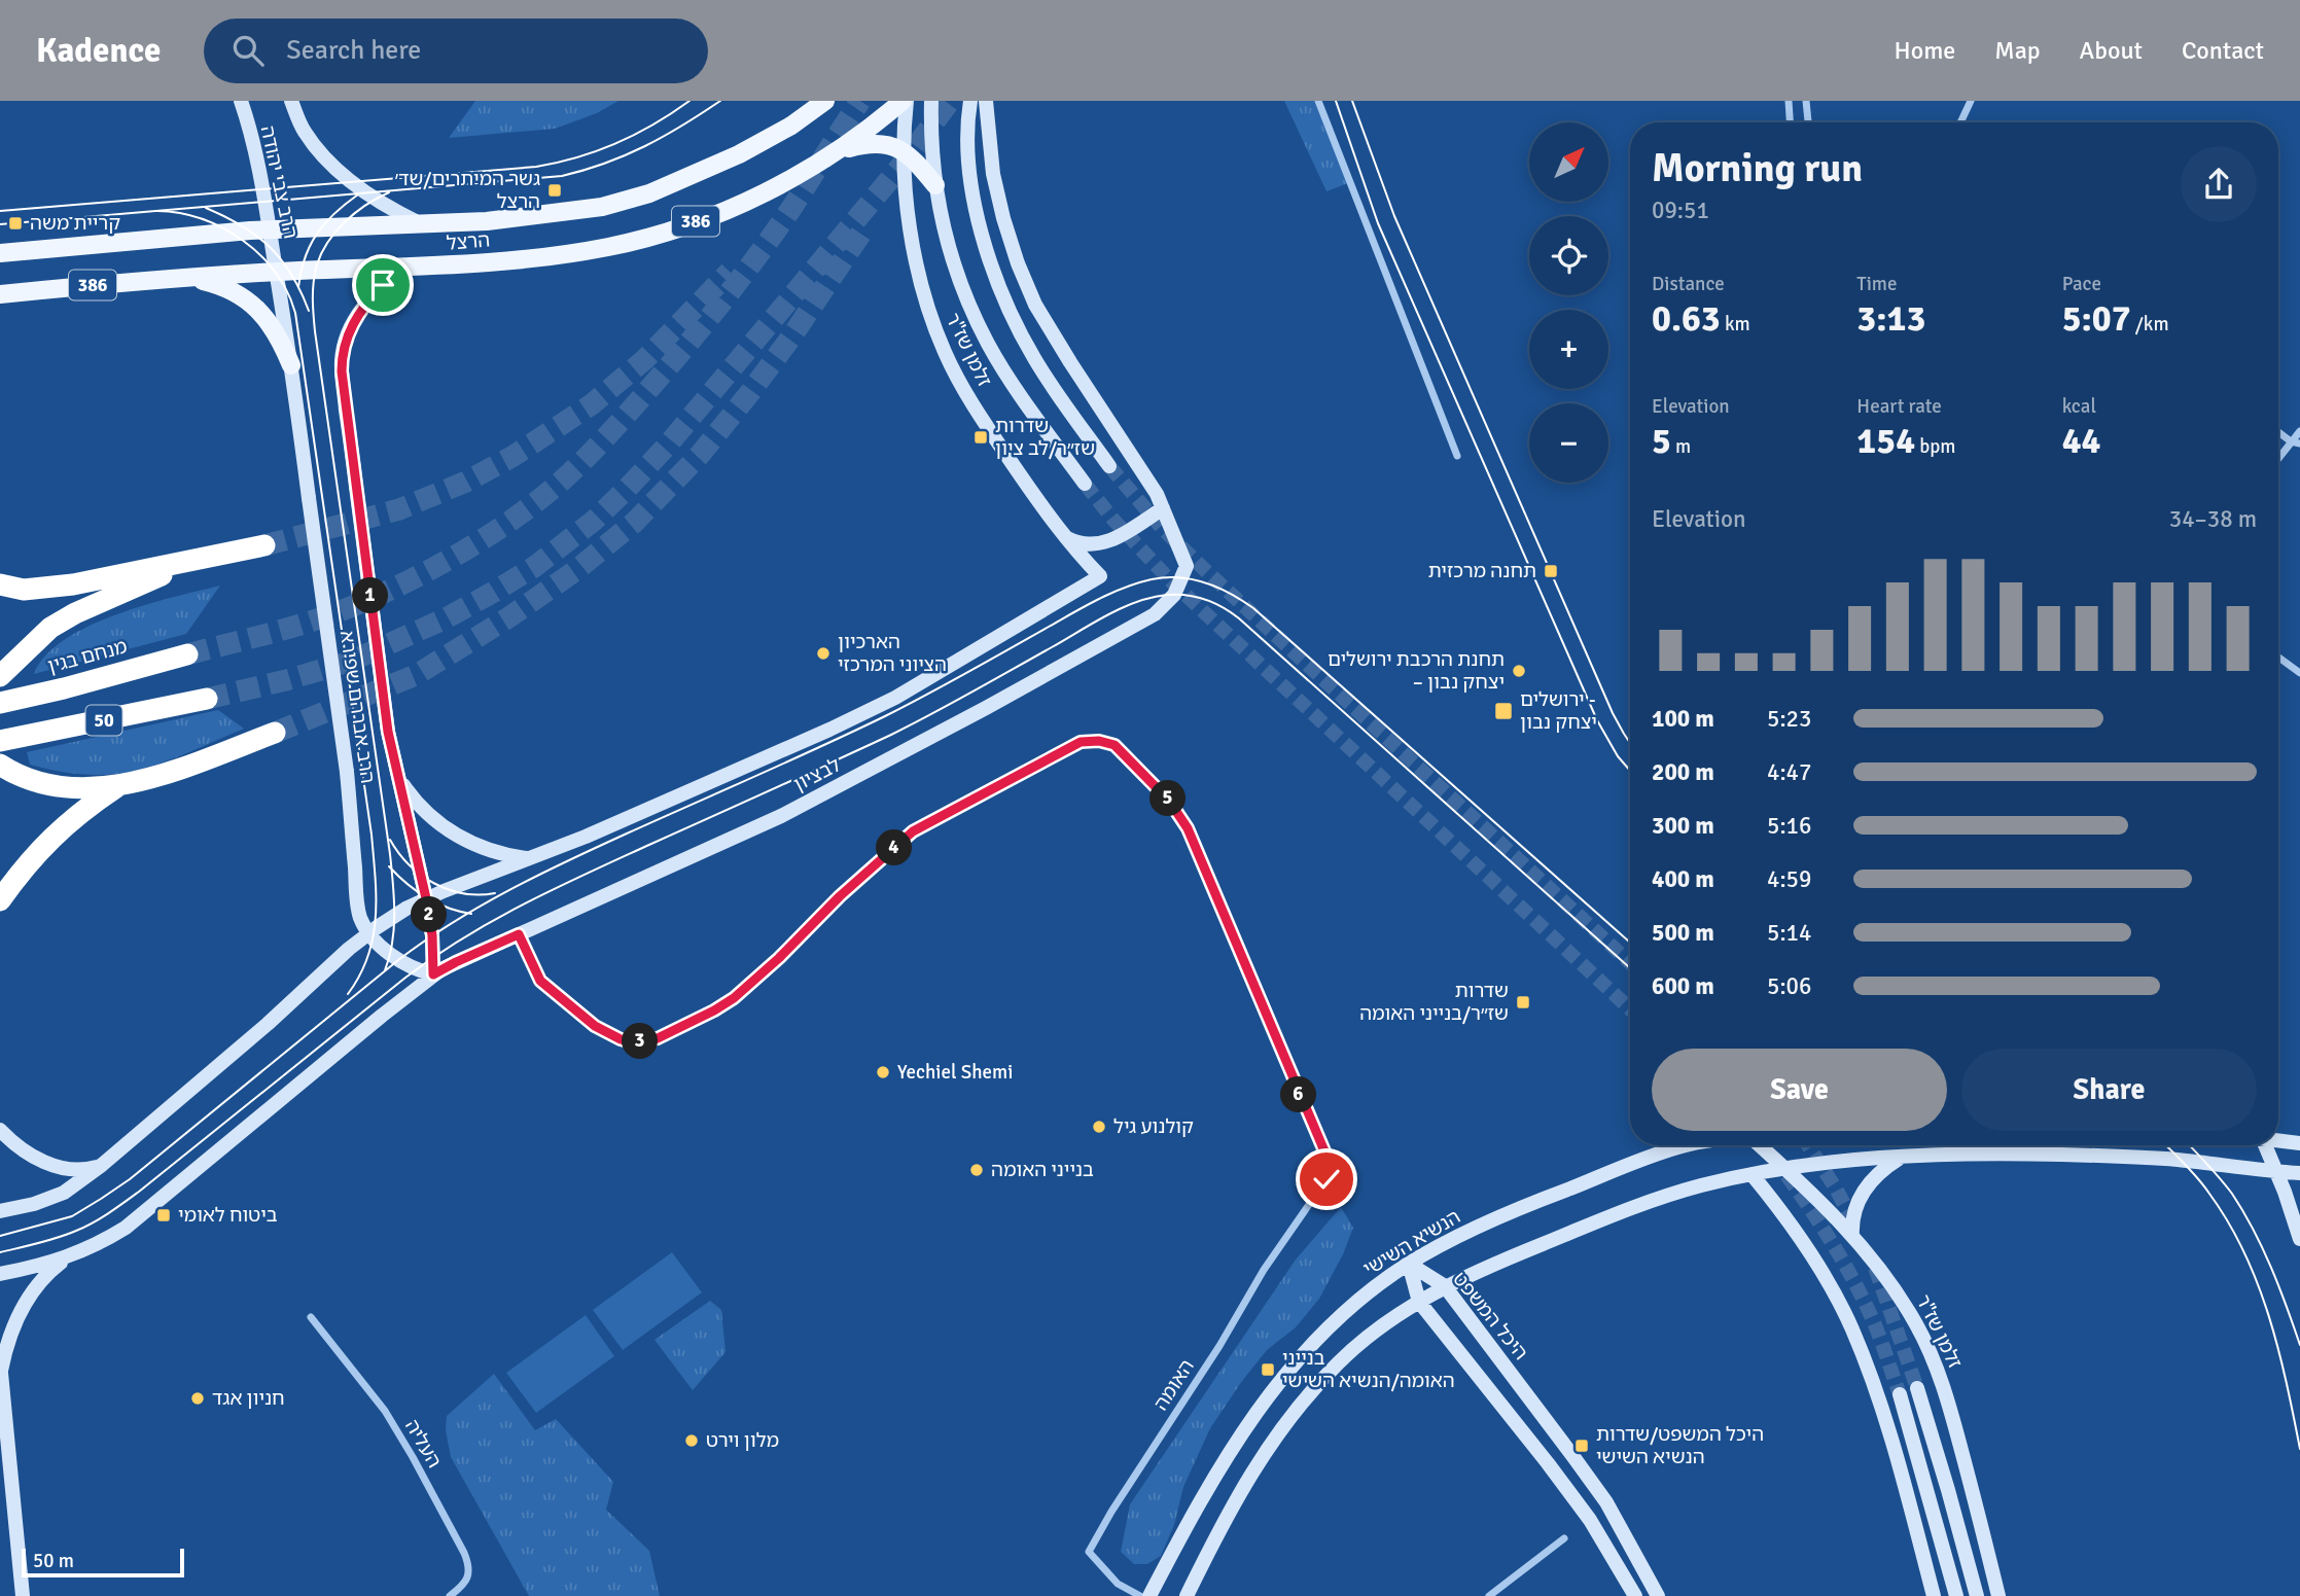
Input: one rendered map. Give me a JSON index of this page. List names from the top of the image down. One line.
{"streets":{"highway":["מנחם בגין","50"],"main road":["386","הרצל"],"street":["הרב צבי יהודה","זלמן שז\"ר","הרב אברהם שפירא","לבציון","הנשיא השישי","היכל המשפט","האומה","העליה"]},"crossings":[["הרב צבי יהודה","הרצל"],["הרב צבי יהודה","הרב אברהם שפירא"],["הרצל","זלמן שז\"ר"],["הרצל","הרב אברהם שפירא"],["זלמן שז\"ר","לבציון"],["הרב אברהם שפירא","לבציון"],["לבציון","האומה"],["הנשיא השישי","היכל המשפט"]],"places":{"transit":["גשר המיתרים/שד׳ הרצל","קריית משה","שדרות שז״ר/לב ציון","תחנה מרכזית","ירושלים - יצחק נבון","שדרות שז״ר/בנייני האומה","ביטוח לאומי","בנייני האומה/הנשיא השישי","היכל המשפט/שדרות הנשיא השישי"],"other":["הארכיון הציוני המרכזי","תחנת הרכבת ירושלים – יצחק נבון","Yechiel Shemi","קולנוע גיל","בנייני האומה","חניון אגד","מלון וירט"]},"scale_bar":"50 m","north":"top right","page":{"header":"Kadence","search":"Search here","nav":["Home","Map","About","Contact"],"map_buttons":["+","−"],"heading":["Morning run","09:51"],"stats":[["Distance","0.63 km"],["Time","3:13"],["Pace","5:07 /km"],["Elevation","5 m"],["Heart rate","154 bpm"],["kcal","44"]],"chart":["Elevation","34–38 m"],"pins":["1","5","4","2","3","6"],"list":[{"name":"100 m","note":"5:23"},{"name":"200 m","note":"4:47"},{"name":"300 m","note":"5:16"},{"name":"400 m","note":"4:59"},{"name":"500 m","note":"5:14"},{"name":"600 m","note":"5:06"}],"buttons":["Save","Share"],"scale":"50 m"}}
